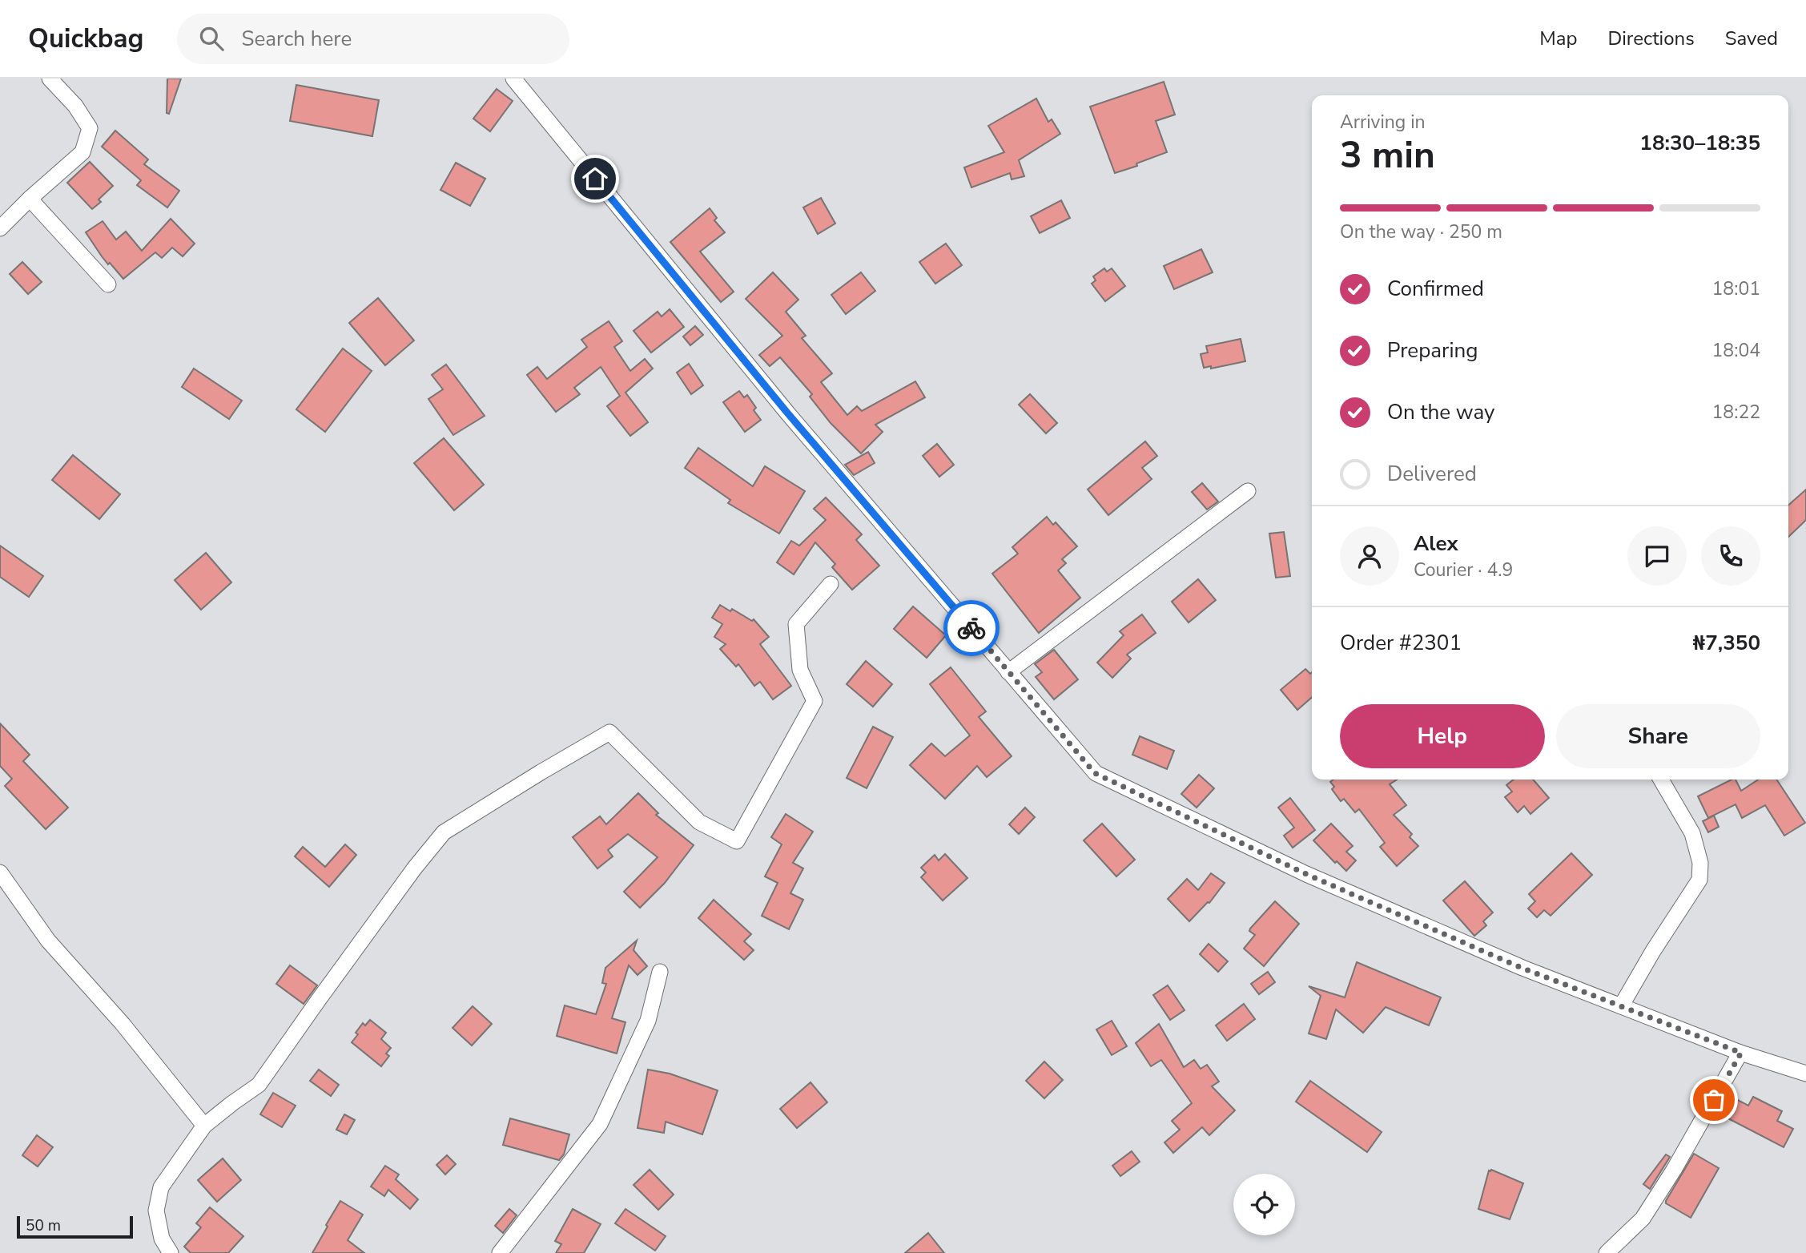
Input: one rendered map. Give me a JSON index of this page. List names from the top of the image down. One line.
{"scale_bar":"50 m","page":{"header":"Quickbag","search":"Search here","nav":["Map","Directions","Saved"],"heading":["3 min","Arriving in","18:30–18:35"],"panel":["Alex","Courier · 4.9","Order #2301","₦7,350"],"bar":"On the way · 250 m","list":[["Confirmed","18:01"],["Preparing","18:04"],["On the way","18:22"],"Delivered"],"buttons":["Help","Share"],"scale":"50 m"}}
